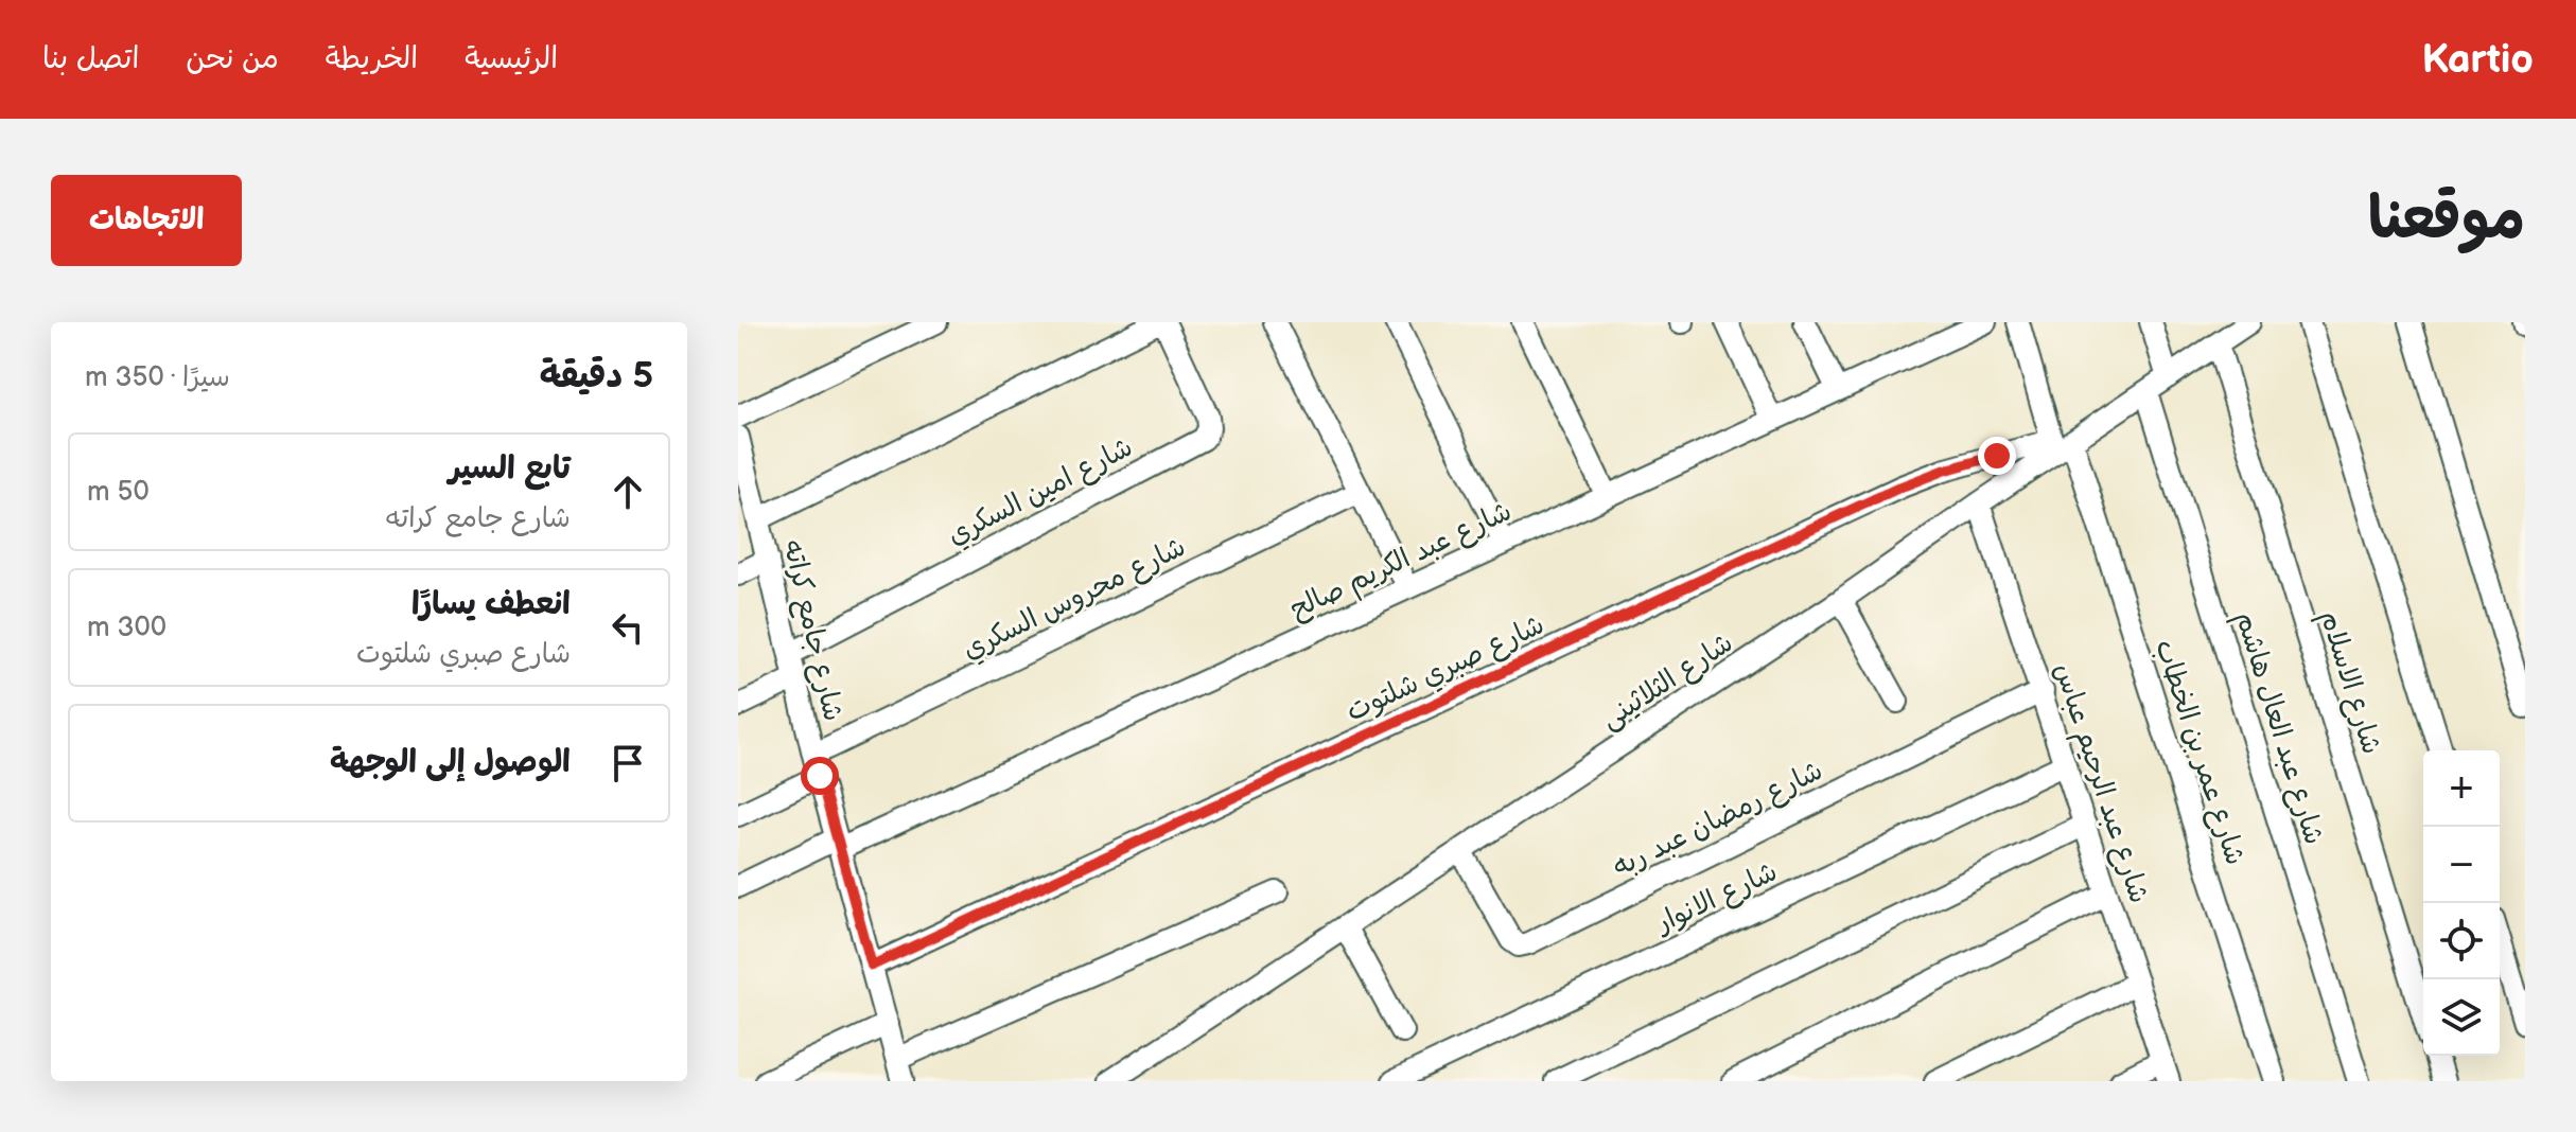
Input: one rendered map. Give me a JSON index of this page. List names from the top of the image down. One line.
{"streets":{"street":["شارع امين السكري","شارع عبد الكريم صالح","شارع محروس السكري","شارع جامع كراته","شارع صبري شلتوت","شارع الثلاثينى","شارع الاسلام","شارع عبد العال هاشم","شارع عمر بن الخطاب","شارع عبد الرحيم عباس","شارع رمضان عبد ربه","شارع الانوار"]},"crossings":[["شارع امين السكري","شارع جامع كراته"],["شارع عبد الكريم صالح","شارع جامع كراته"],["شارع محروس السكري","شارع جامع كراته"],["شارع جامع كراته","شارع صبري شلتوت"],["شارع صبري شلتوت","شارع الثلاثينى"],["شارع صبري شلتوت","شارع عمر بن الخطاب"],["شارع الثلاثينى","شارع الاسلام"],["شارع الثلاثينى","شارع عبد العال هاشم"],["شارع الثلاثينى","شارع عمر بن الخطاب"],["شارع الثلاثينى","شارع عبد الرحيم عباس"],["شارع الثلاثينى","شارع رمضان عبد ربه"],["شارع عبد الرحيم عباس","شارع رمضان عبد ربه"],["شارع عبد الرحيم عباس","شارع الانوار"]],"page":{"header":"Kartio","nav":["الرئيسية","الخريطة","من نحن","اتصل بنا"],"title":"موقعنا","buttons":"الاتجاهات","heading":["5 دقيقة","سيرًا · 350 m"],"list":[["تابع السير","شارع جامع كراته","50 m"],["انعطف يسارًا","شارع صبري شلتوت","300 m"],"الوصول إلى الوجهة"],"map_buttons":["+","−"]}}
